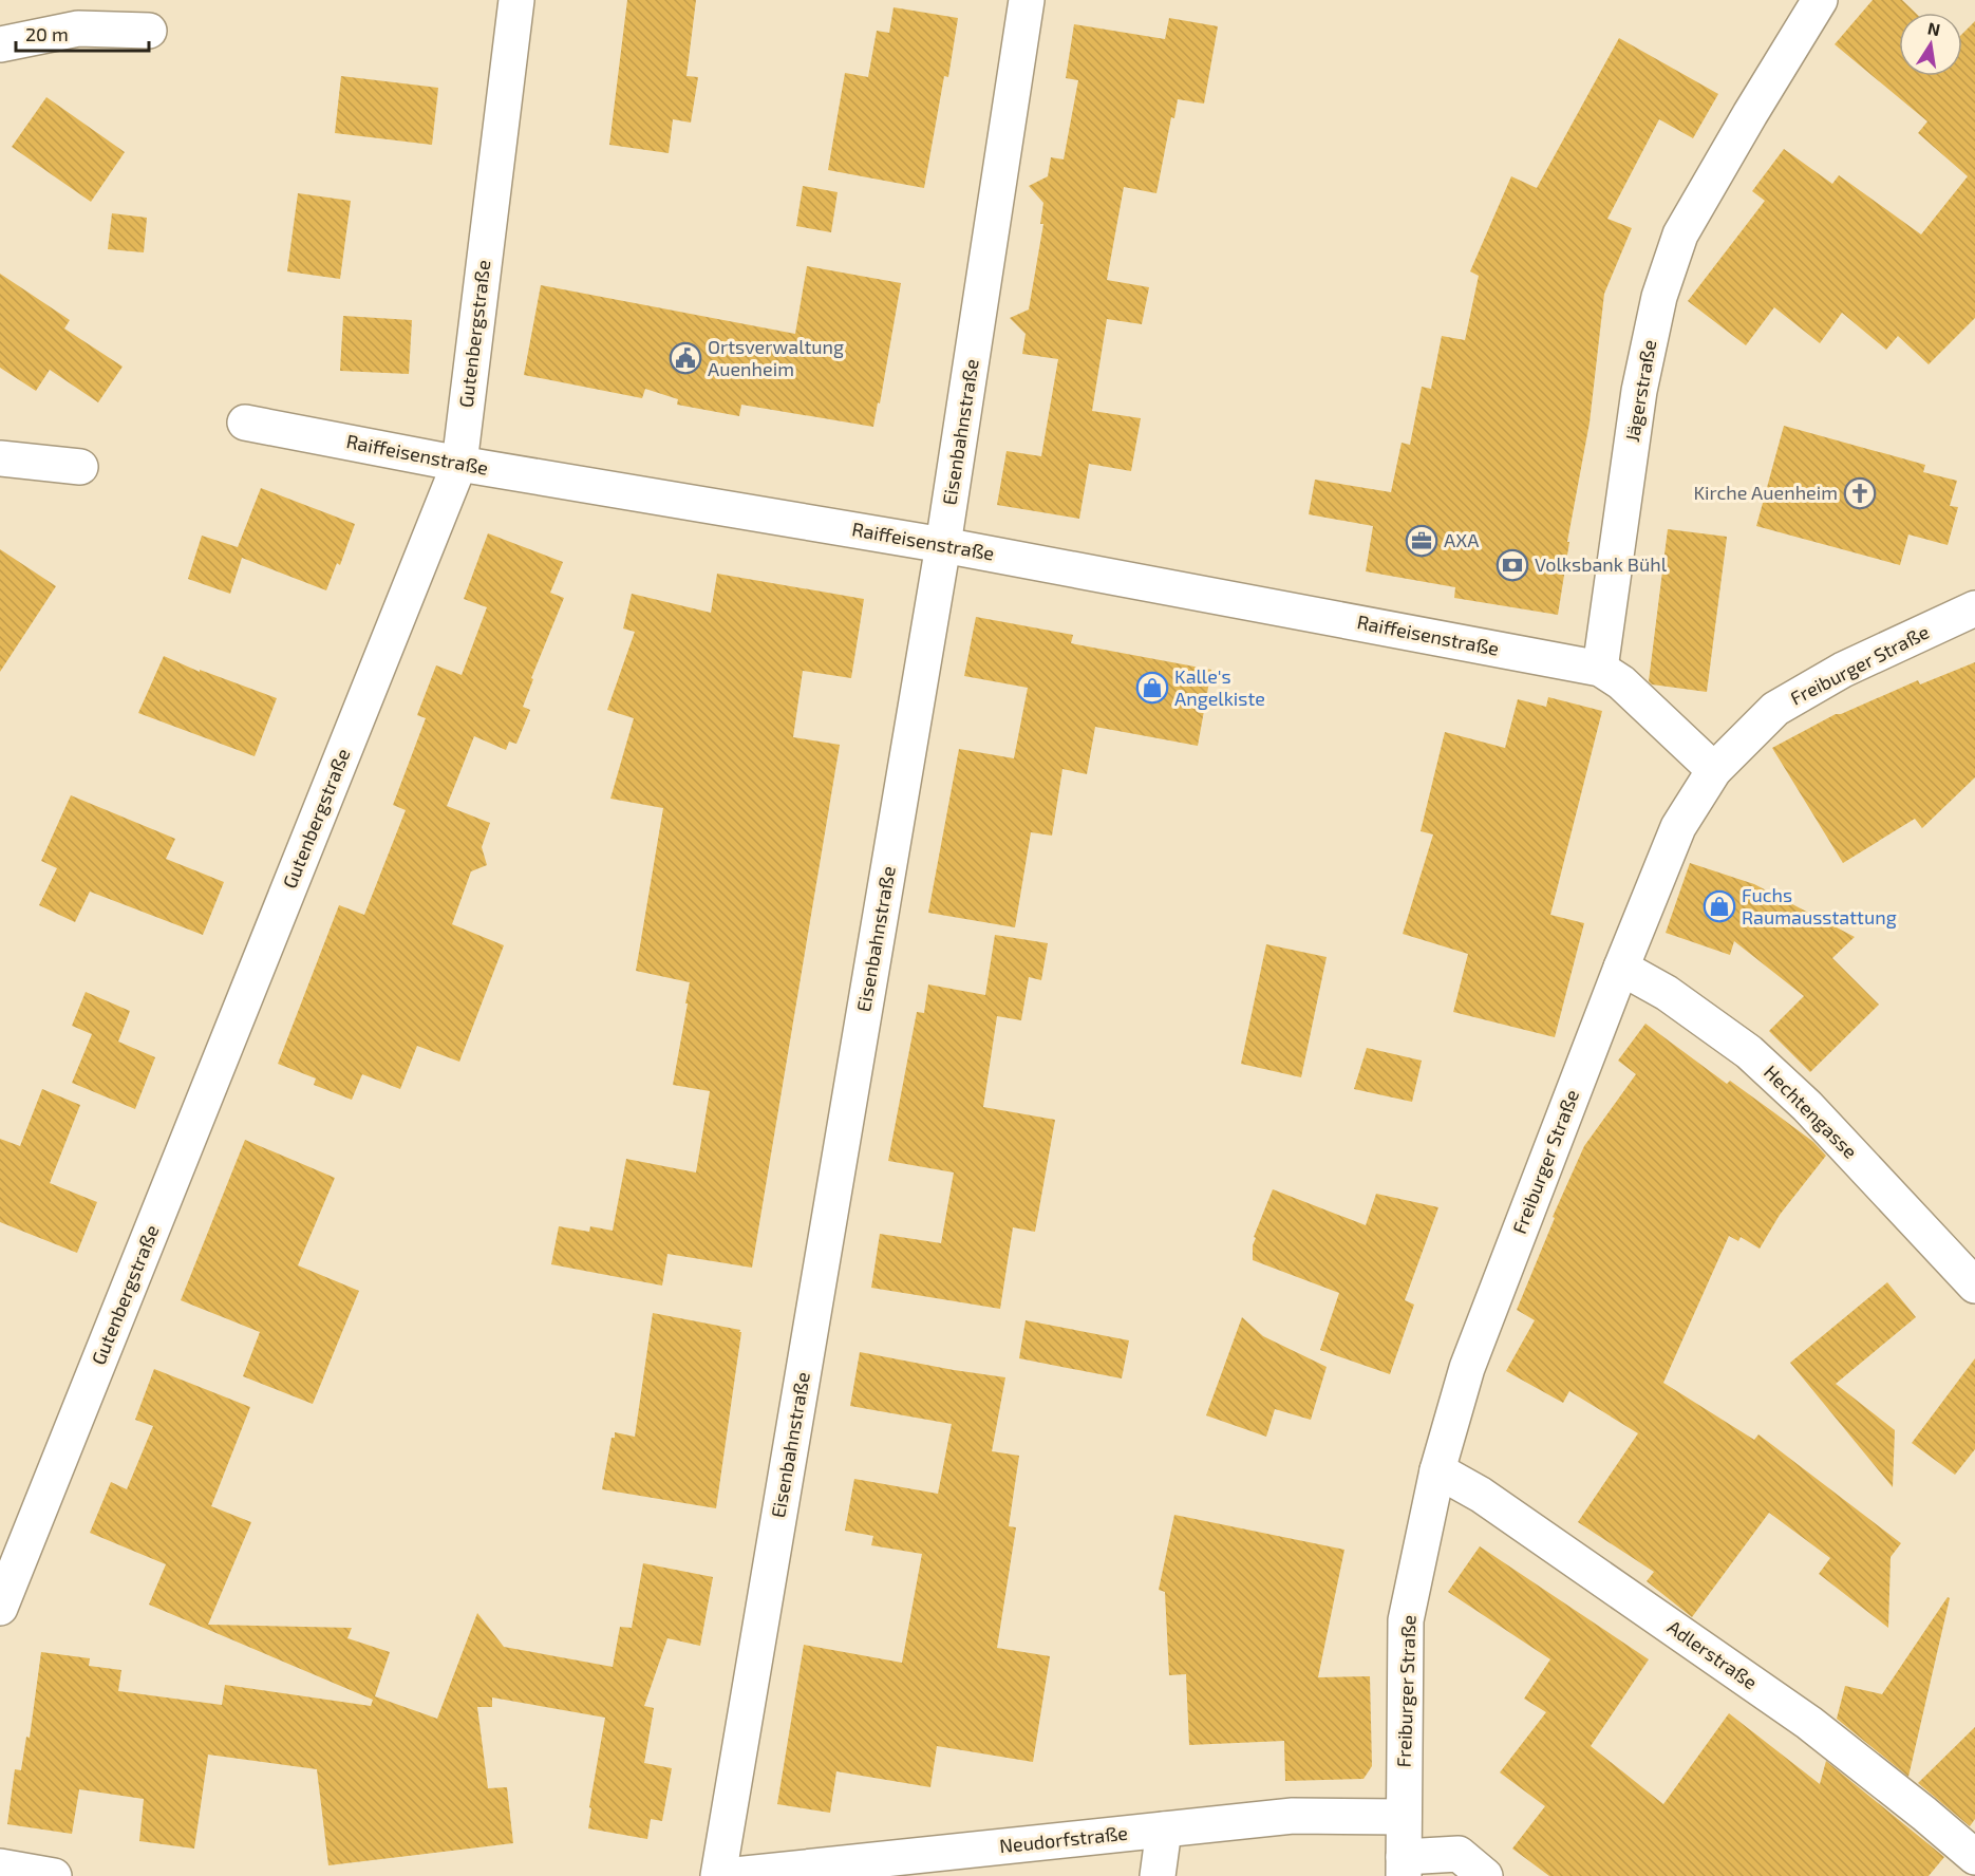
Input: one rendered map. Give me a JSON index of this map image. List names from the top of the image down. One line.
{"streets":{"street":["Gutenbergstraße","Jägerstraße","Eisenbahnstraße","Raiffeisenstraße","Freiburger Straße","Hechtengasse","Adlerstraße","Neudorfstraße"]},"crossings":[["Gutenbergstraße","Raiffeisenstraße"],["Jägerstraße","Raiffeisenstraße"],["Eisenbahnstraße","Raiffeisenstraße"],["Freiburger Straße","Hechtengasse"],["Freiburger Straße","Adlerstraße"],["Freiburger Straße","Neudorfstraße"]],"places":{"public building":["Ortsverwaltung Auenheim"],"church":["Kirche Auenheim"],"office":["AXA"],"bank":["Volksbank Bühl"],"shop":["Kalle's Angelkiste","Fuchs Raumausstattung"]},"scale_bar":"20 m","north":"top"}
